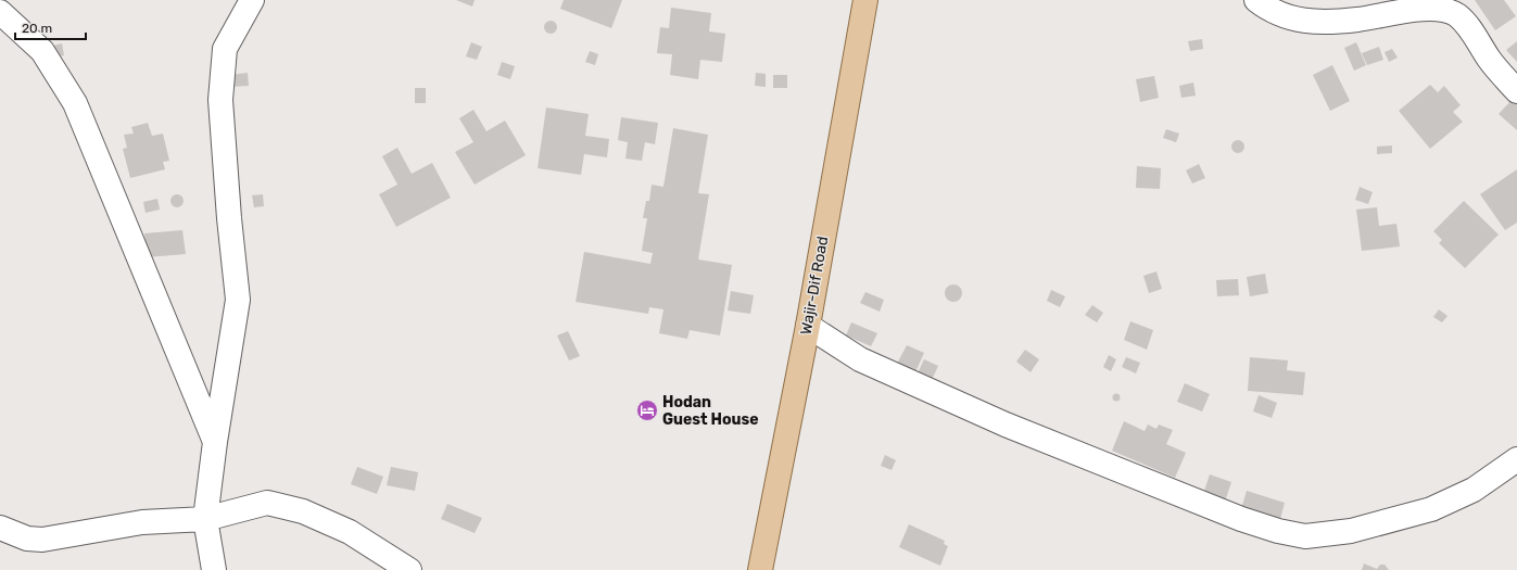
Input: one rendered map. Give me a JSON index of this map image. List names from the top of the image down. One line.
{"streets":{"main road":["Wajir-Dif Road"]},"places":{"hotel":["Hodan Guest House"]},"scale_bar":"20 m"}
